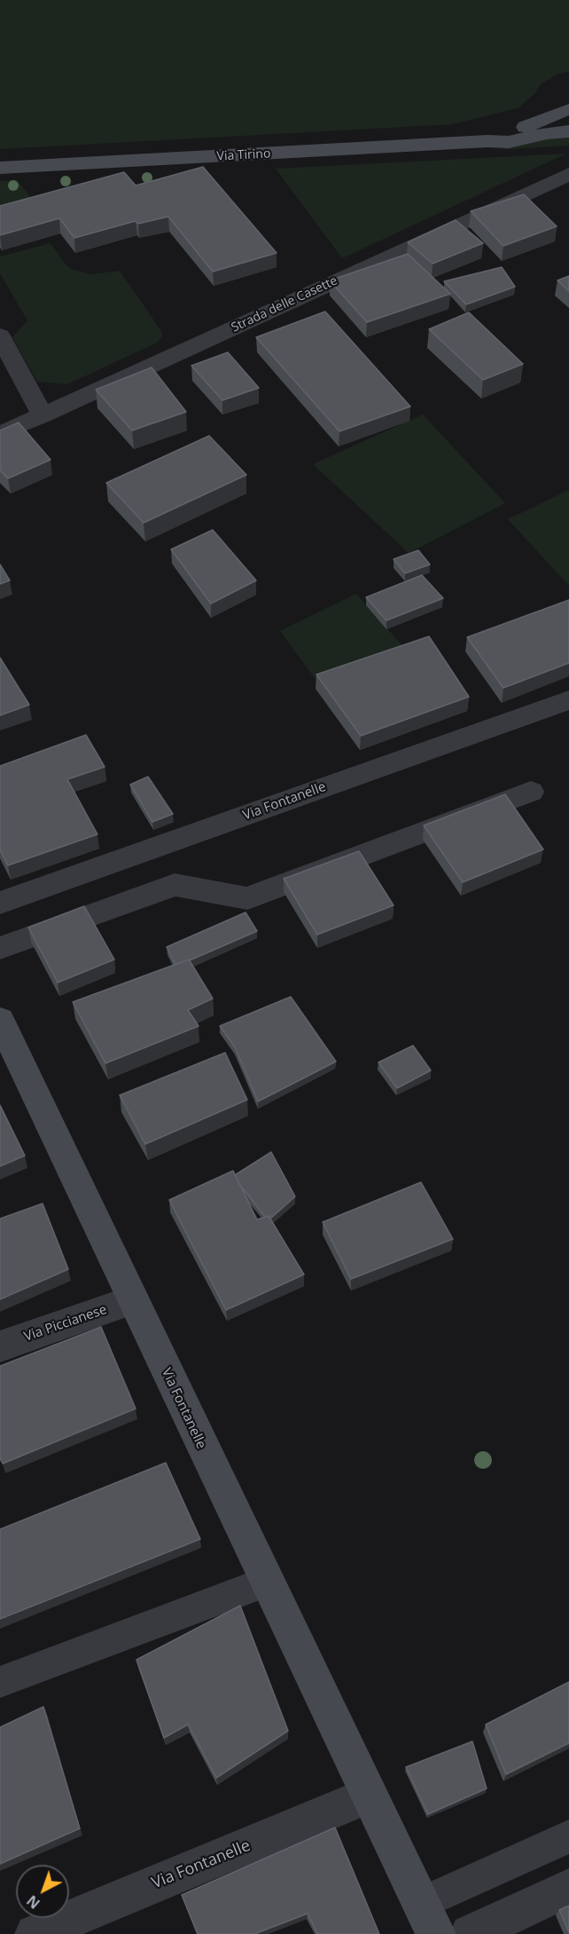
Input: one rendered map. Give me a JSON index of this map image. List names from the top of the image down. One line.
{"streets":{"street":["Via Tirino","Strada delle Casette","Via Fontanelle","Via Piccianese"]},"crossings":[["Via Fontanelle","Via Piccianese"]],"north":"bottom left"}
